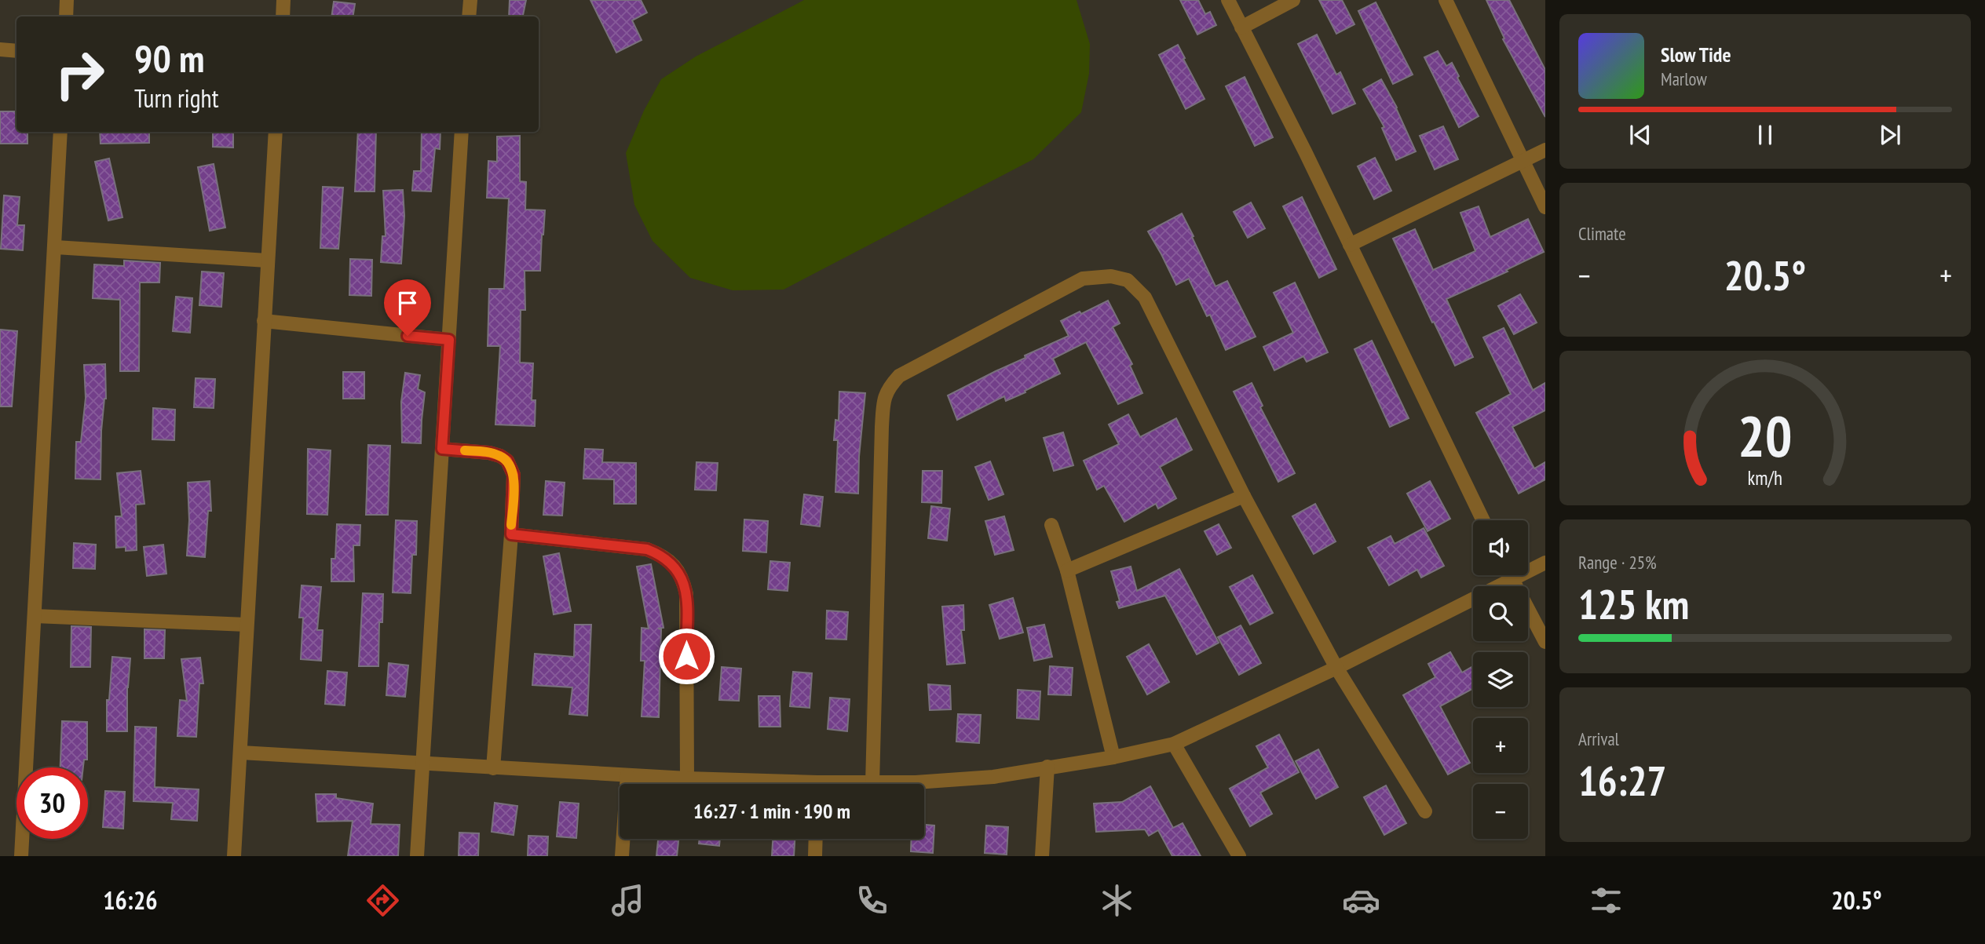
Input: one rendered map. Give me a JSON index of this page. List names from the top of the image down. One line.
{"page":{"turn":["90 m","Turn right"],"song":["Slow Tide","Marlow"],"tile":["Climate",["Range · 25%","125 km"],["Arrival","16:27"]],"heat":["−","20.5°","+"],"map_buttons":["+","−"],"limit":"30","trip":"16:27 · 1 min · 190 m","tabs":["16:26","20.5°"],"gauge":["20","km/h"]}}
